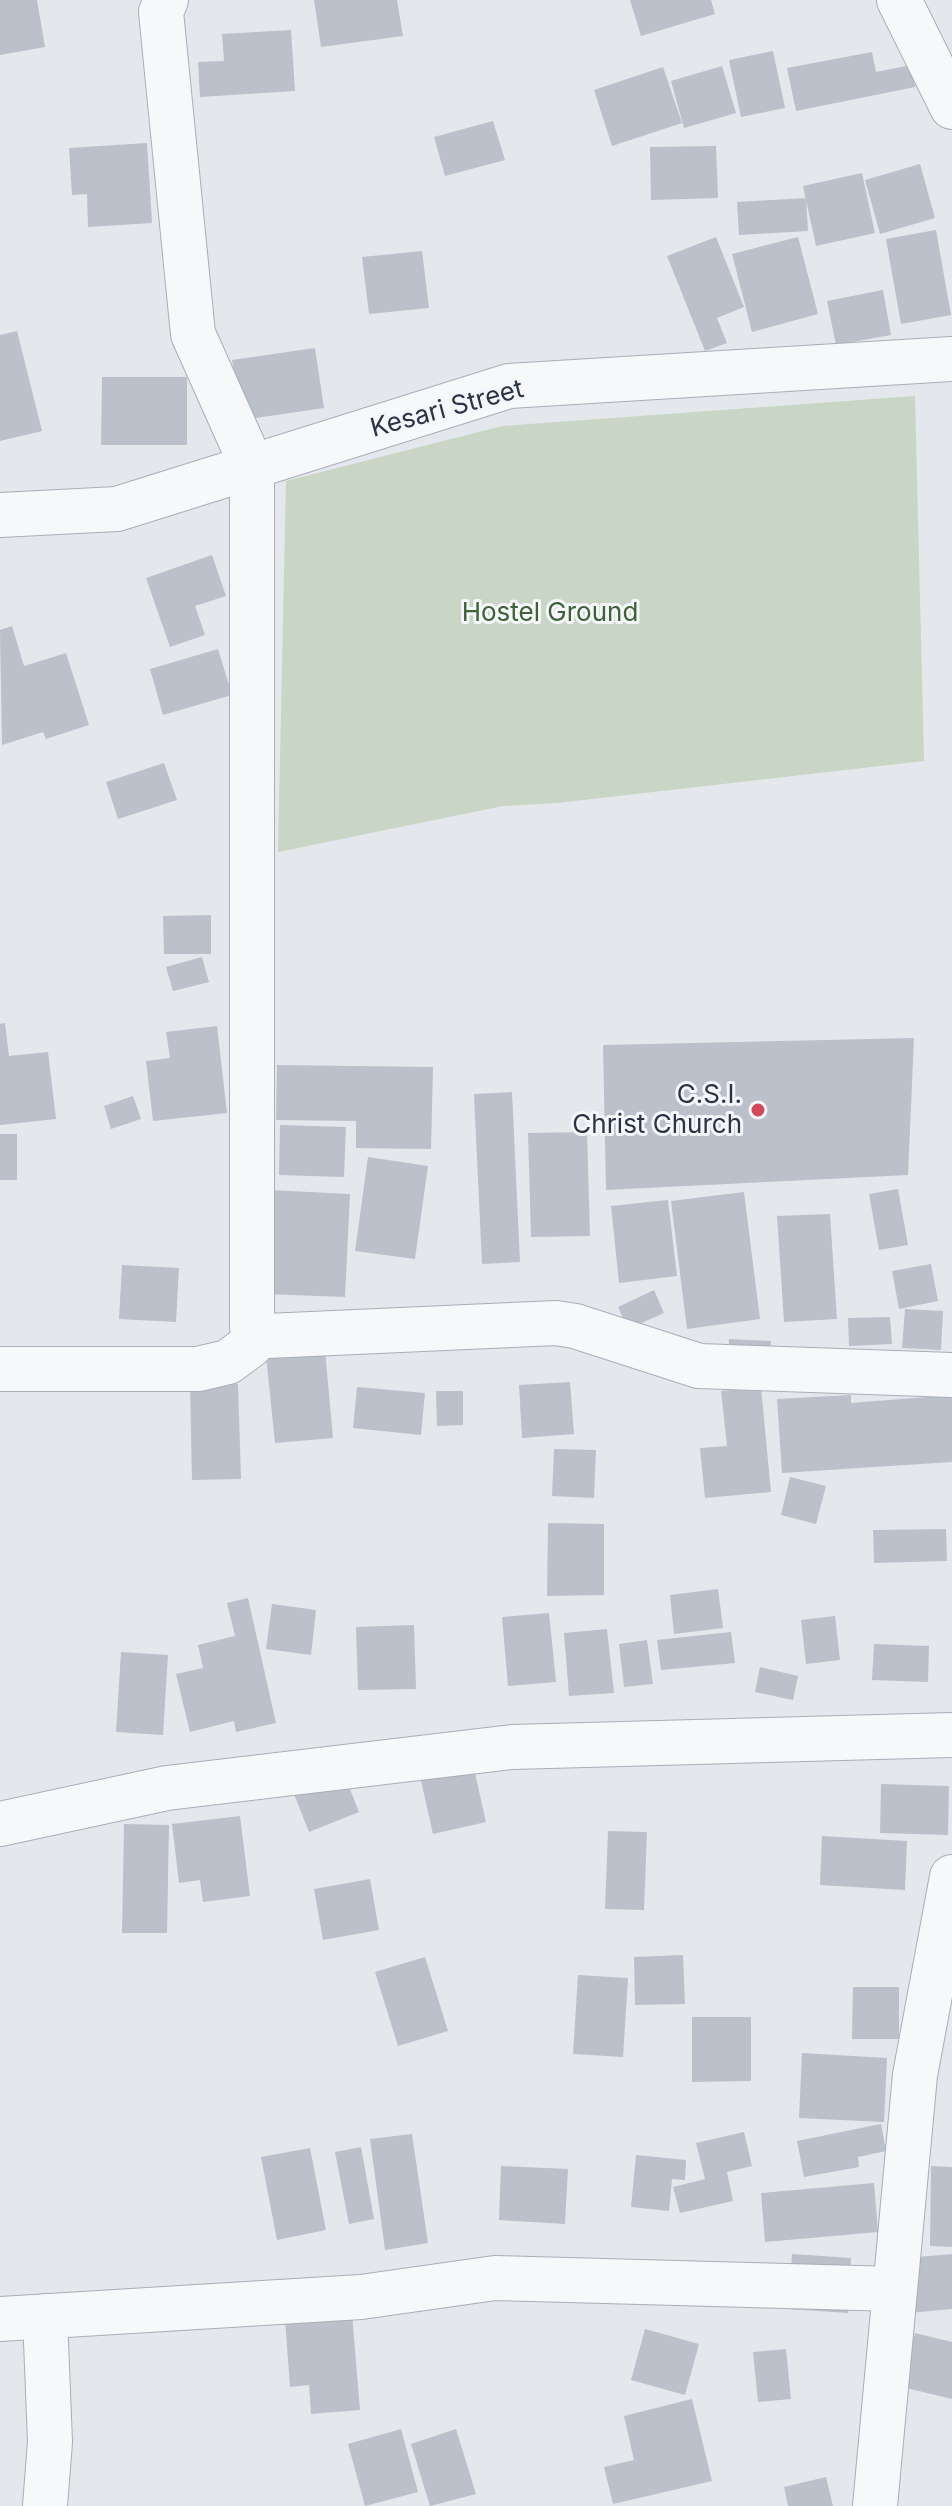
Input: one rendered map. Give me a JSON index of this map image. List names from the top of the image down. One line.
{"streets":{"street":["Kesari Street"]},"parks":["Hostel Ground"],"places":["C.S.I. Christ Church"]}
